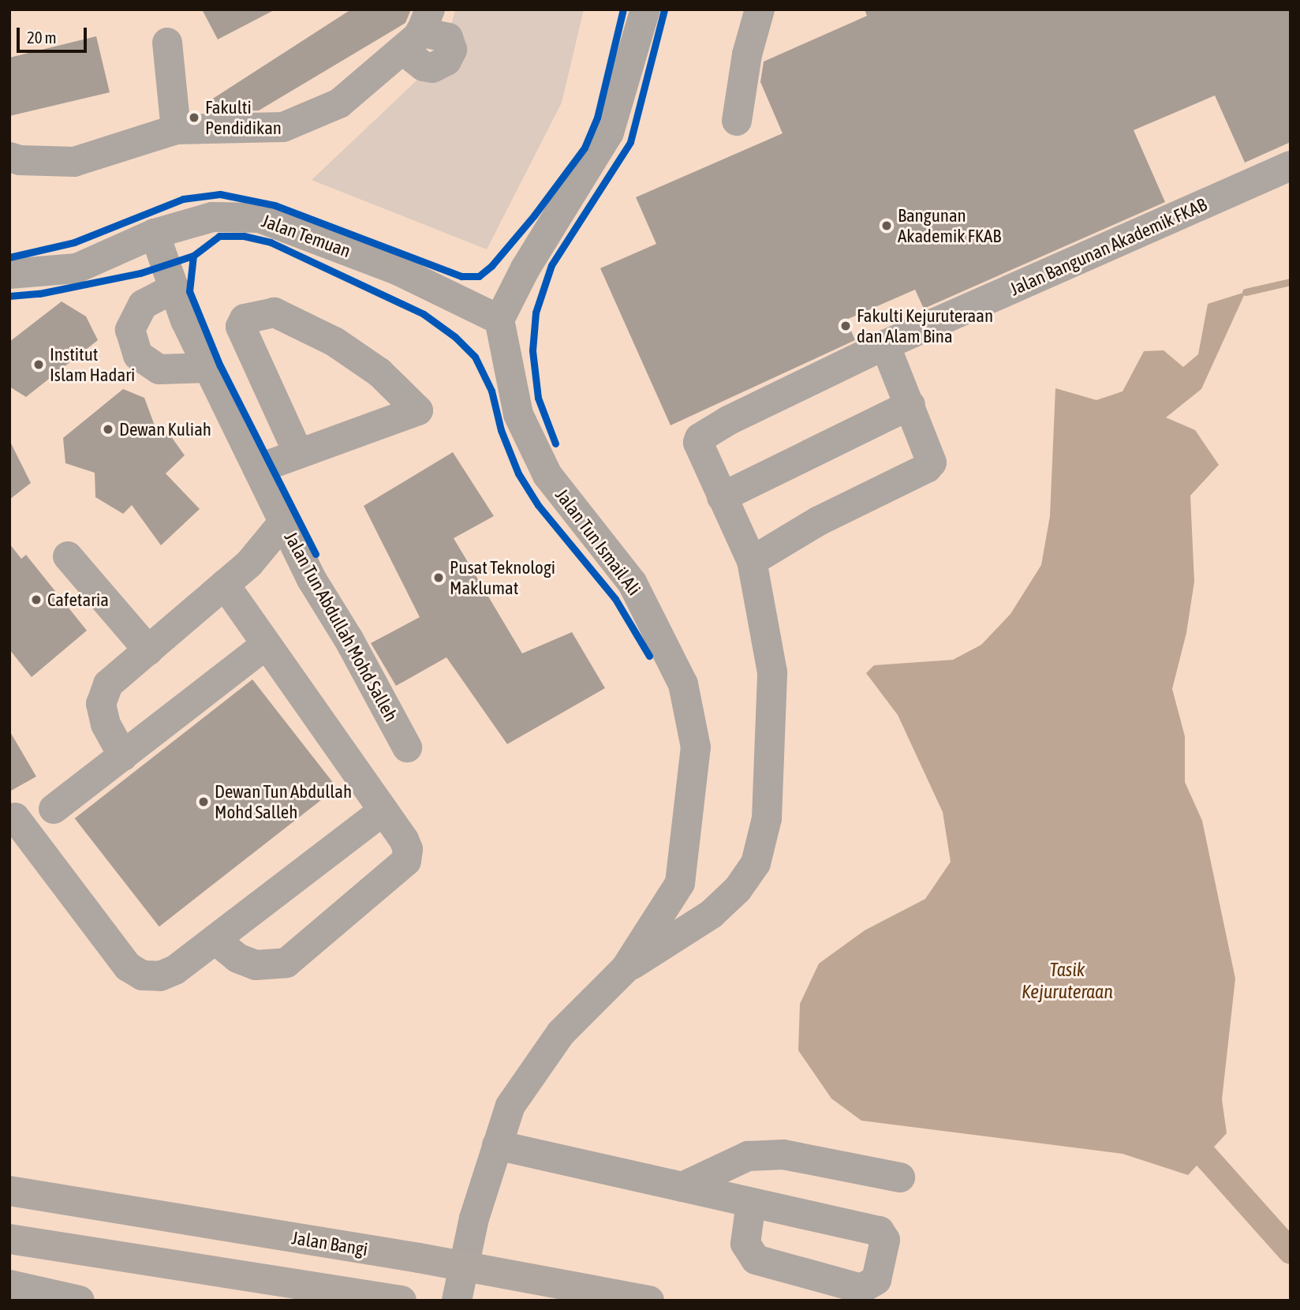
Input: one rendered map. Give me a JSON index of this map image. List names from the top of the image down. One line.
{"streets":{"main road":["Jalan Bangi"],"street":["Jalan Temuan","Jalan Bangunan Akademik FKAB","Jalan Tun Ismail Ali","Jalan Tun Abdullah Mohd Salleh"]},"crossings":[["Jalan Temuan","Jalan Tun Ismail Ali"],["Jalan Temuan","Jalan Tun Abdullah Mohd Salleh"],["Jalan Bangunan Akademik FKAB","Jalan Tun Ismail Ali"],["Jalan Tun Ismail Ali","Jalan Bangi"]],"water":["Tasik Kejuruteraan"],"places":["Fakulti Pendidikan","Bangunan Akademik FKAB","Fakulti Kejuruteraan dan Alam Bina","Institut Islam Hadari","Dewan Kuliah","Pusat Teknologi Maklumat","Cafetaria","Dewan Tun Abdullah Mohd Salleh"],"scale_bar":"20 m"}
